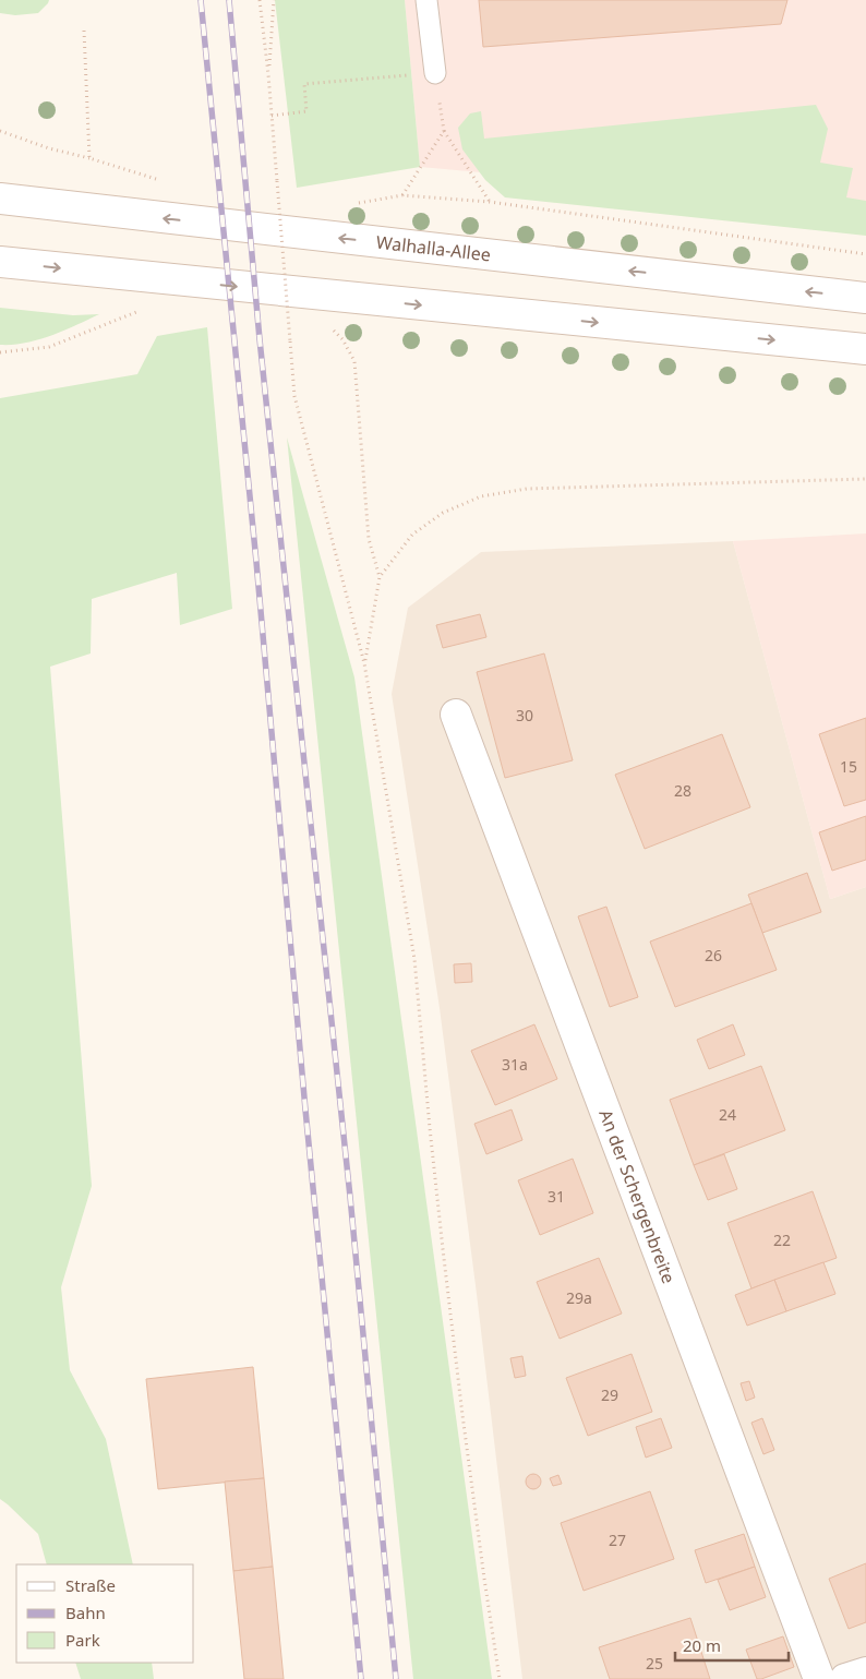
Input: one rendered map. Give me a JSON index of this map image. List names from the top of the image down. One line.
{"streets":{"main road":["Walhalla-Allee","An der Schergenbreite"]},"house_numbers":["30","15","28","26","31a","24","31","22","29a","29","27","25"],"legend":["Straße","Bahn","Park"],"scale_bar":"20 m"}
